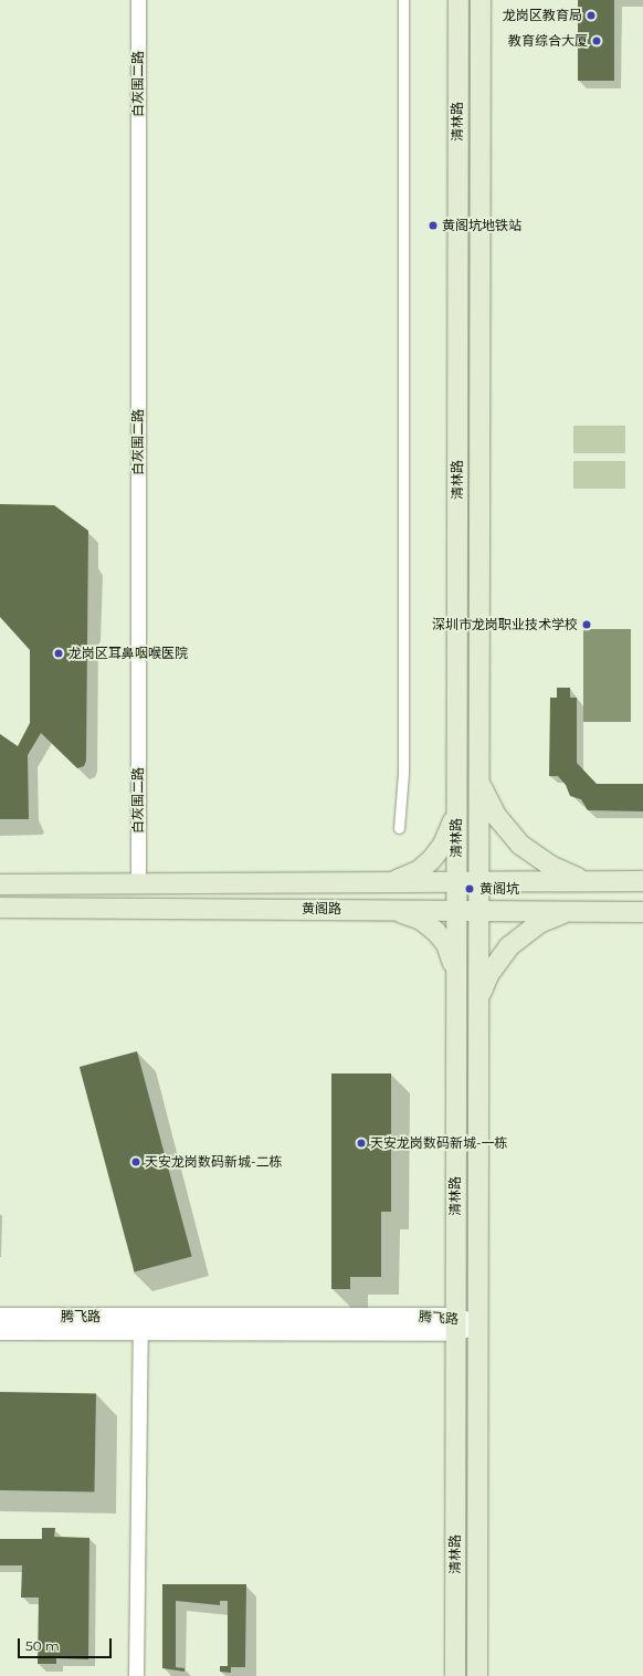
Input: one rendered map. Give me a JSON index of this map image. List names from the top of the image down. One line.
{"streets":{"main road":["清林路","黄阁路"],"street":["白灰围二路","腾飞路"]},"crossings":[["白灰围二路","黄阁路"],["清林路","黄阁路"],["清林路","腾飞路"]],"places":["龙岗区教育局","教育综合大厦","黄阁坑地铁站","深圳市龙岗职业技术学校","龙岗区耳鼻咽喉医院","黄阁坑","天安龙岗数码新城-一栋","天安龙岗数码新城-二栋"],"scale_bar":"50 m"}
